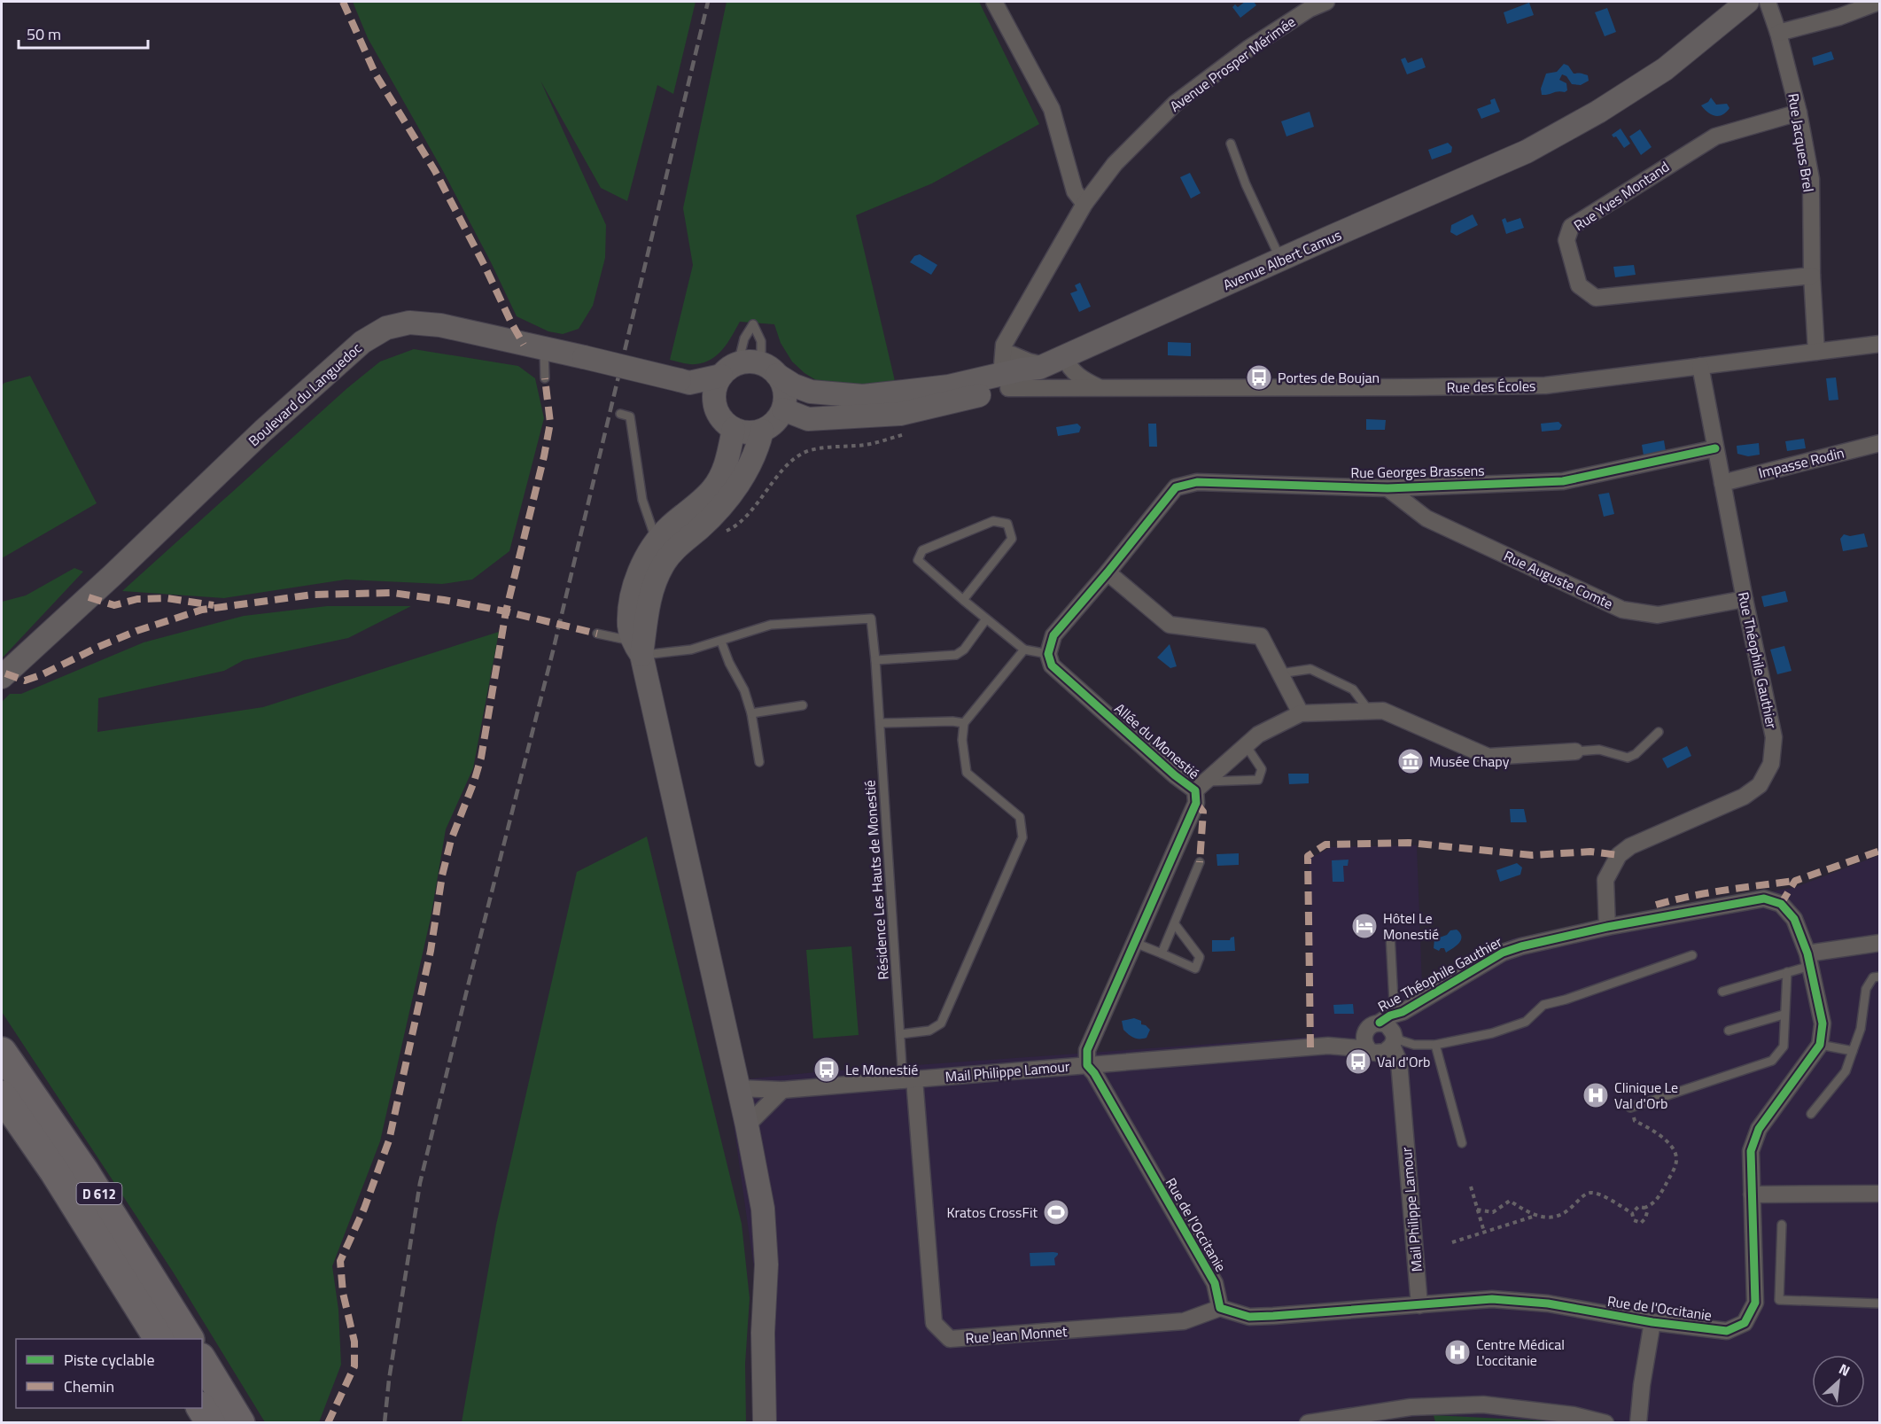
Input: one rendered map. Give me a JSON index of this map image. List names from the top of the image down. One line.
{"streets":{"highway":["D 612"],"street":["Avenue Prosper Mérimée","Rue Jacques Brel","Rue Yves Montand","Avenue Albert Camus","Rue des Écoles","Boulevard du Languedoc","Impasse Rodin","Rue Georges Brassens","Rue Auguste Comte","Rue Théophile Gauthier","Allée du Monestié","Mail Philippe Lamour","Rue de l'Occitanie","Rue Jean Monnet"],"lane":["Résidence Les Hauts de Monestié"]},"crossings":[["Avenue Prosper Mérimée","Avenue Albert Camus"],["Avenue Prosper Mérimée","Rue des Écoles"],["Rue Jacques Brel","Rue Yves Montand"],["Rue Jacques Brel","Rue des Écoles"],["Avenue Albert Camus","Rue des Écoles"],["Avenue Albert Camus","Boulevard du Languedoc"],["Rue des Écoles","Rue Théophile Gauthier"],["Impasse Rodin","Rue Théophile Gauthier"],["Rue Georges Brassens","Rue Auguste Comte"],["Rue Georges Brassens","Rue Théophile Gauthier"],["Rue Auguste Comte","Rue Théophile Gauthier"],["Rue Théophile Gauthier","Mail Philippe Lamour"],["Allée du Monestié","Mail Philippe Lamour"],["Allée du Monestié","Rue de l'Occitanie"],["Résidence Les Hauts de Monestié","Mail Philippe Lamour"],["Résidence Les Hauts de Monestié","Rue Jean Monnet"],["Mail Philippe Lamour","Rue de l'Occitanie"],["Mail Philippe Lamour","Rue Jean Monnet"],["Rue de l'Occitanie","Rue Jean Monnet"]],"places":{"bus stop":["Portes de Boujan","Val d'Orb","Le Monestié"],"museum":["Musée Chapy"],"hotel":["Hôtel Le Monestié"],"hospital":["Clinique Le Val d'Orb","Centre Médical L'occitanie"],"sports":["Kratos CrossFit"]},"legend":["Piste cyclable","Chemin"],"scale_bar":"50 m","north":"top right"}
